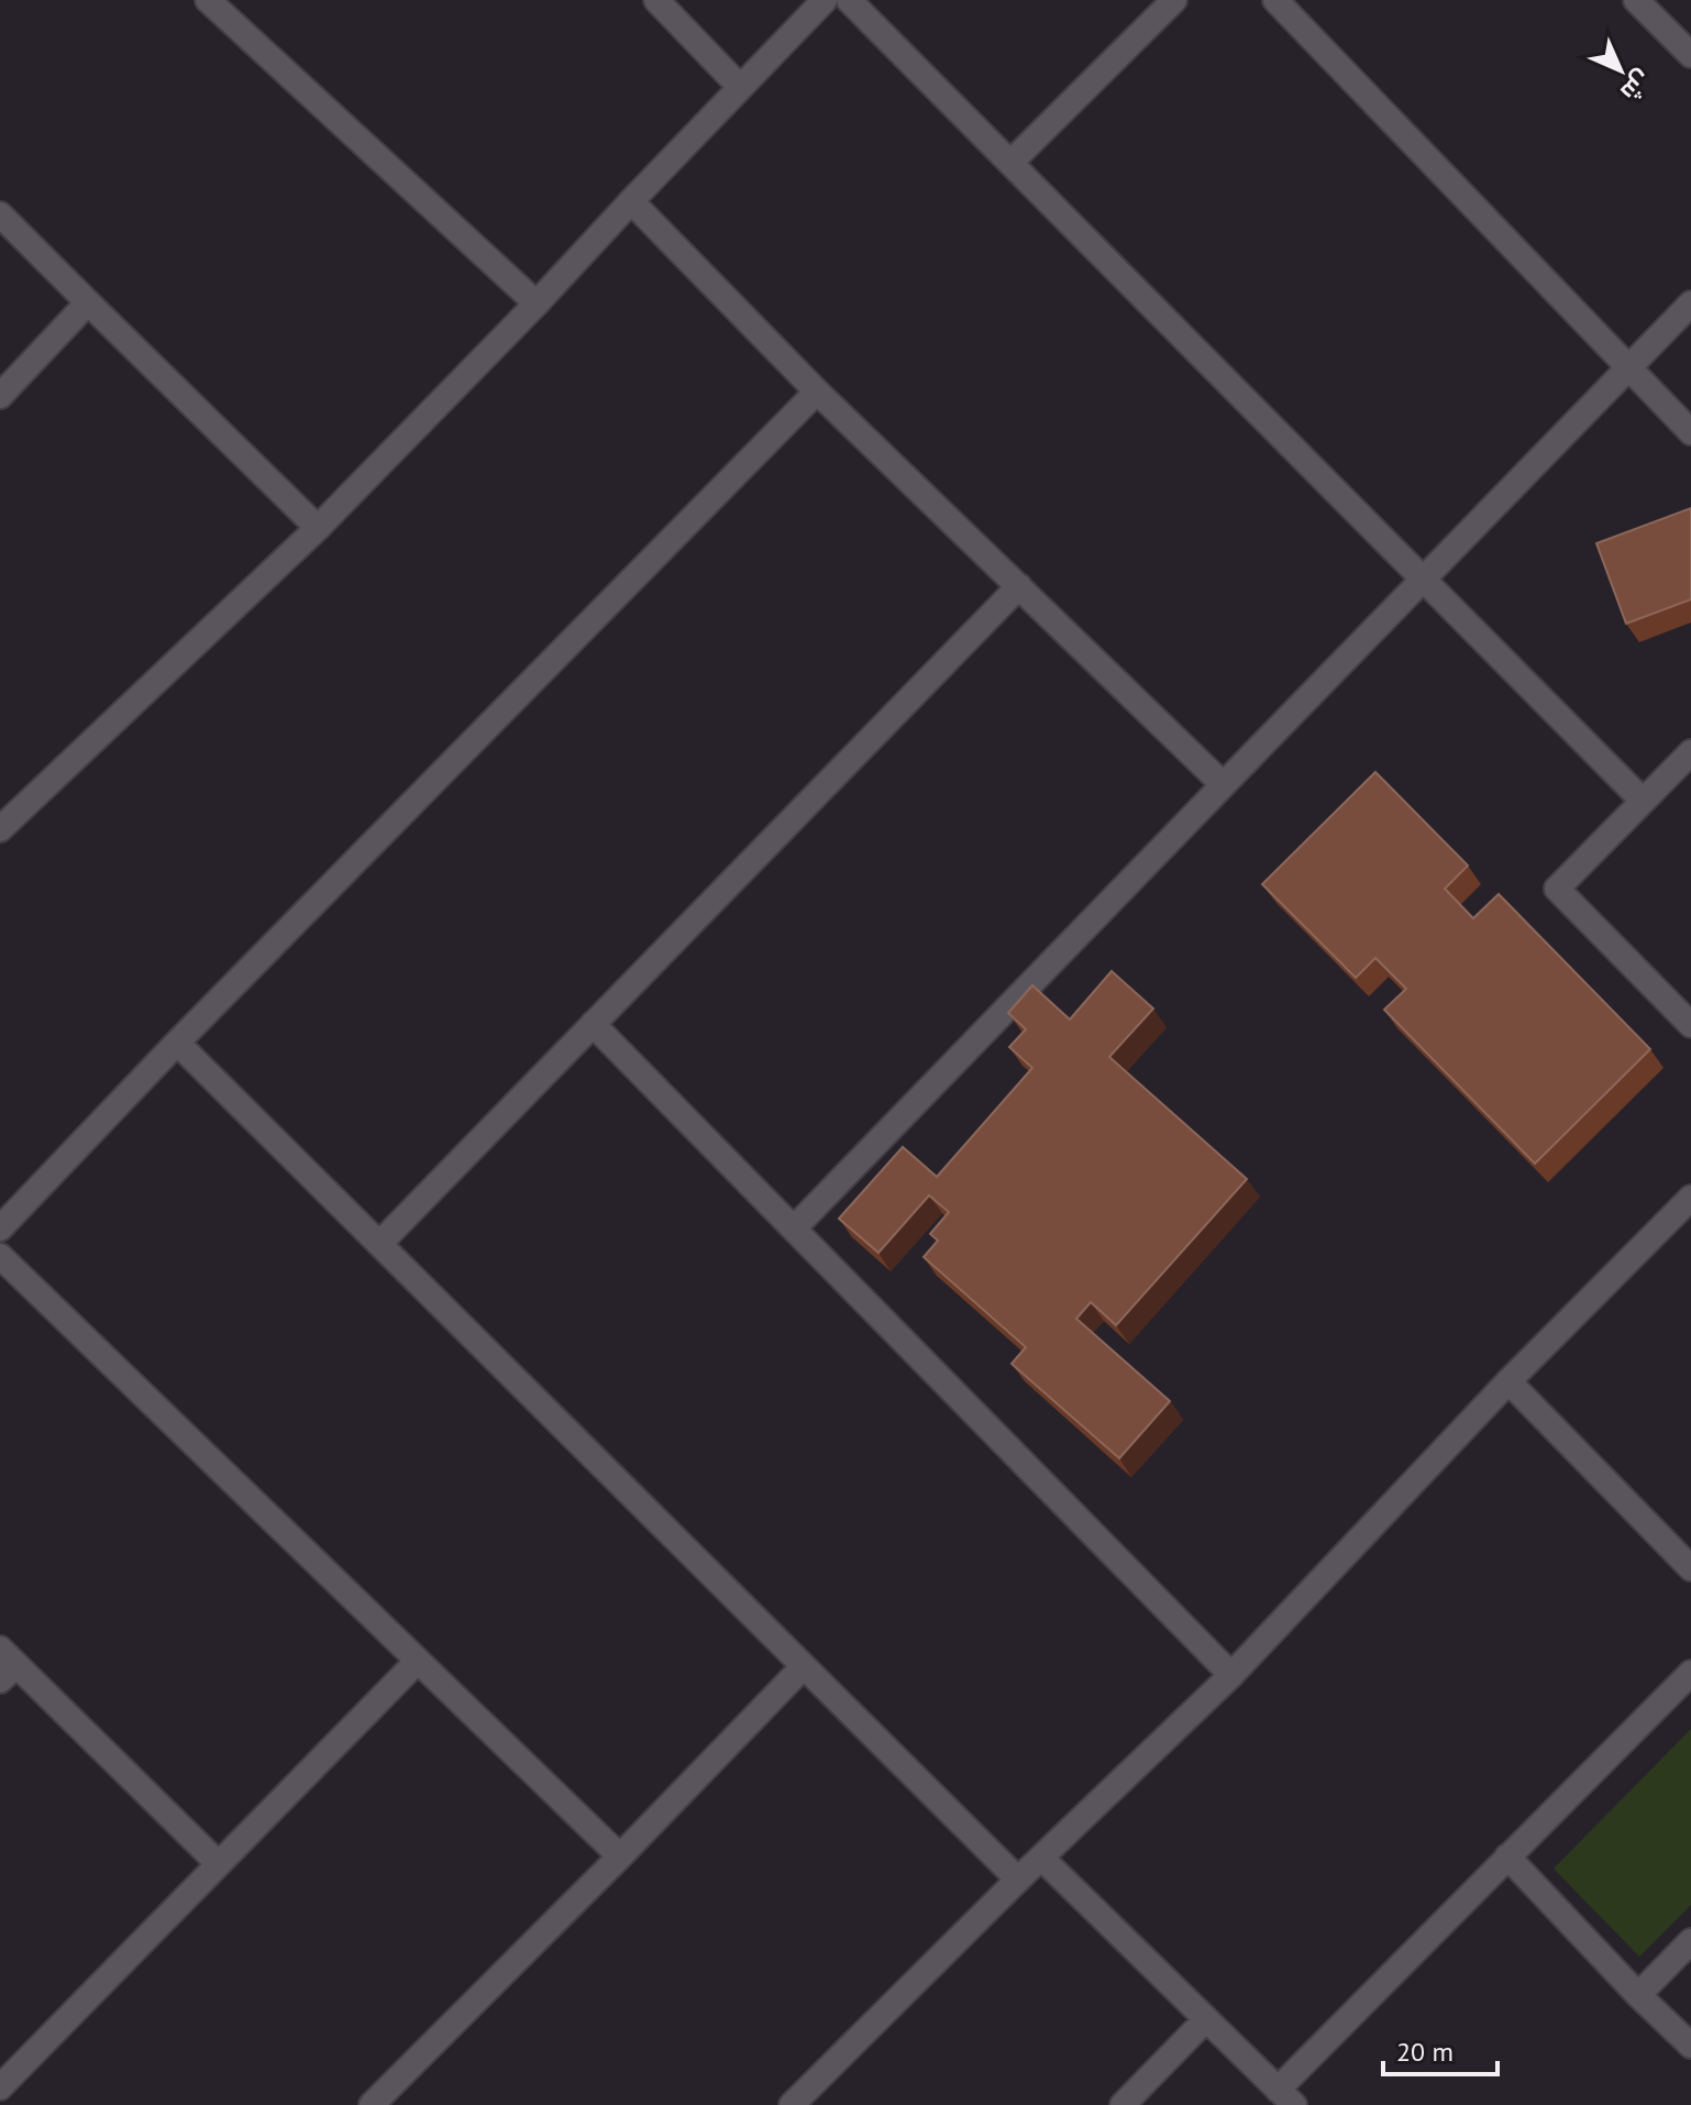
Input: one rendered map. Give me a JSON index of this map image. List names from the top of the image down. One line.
{"scale_bar":"20 m","north":"bottom right"}
